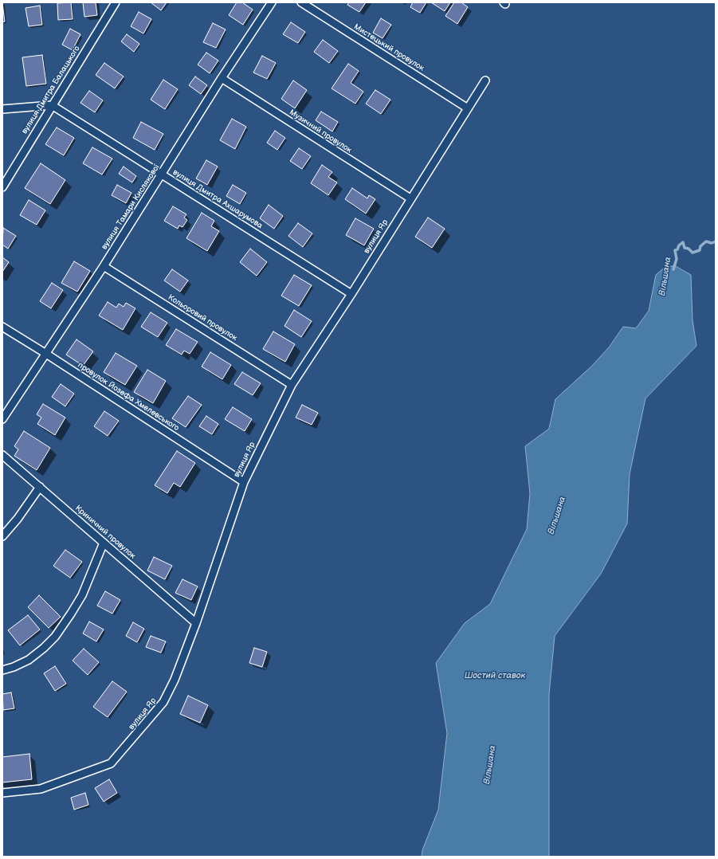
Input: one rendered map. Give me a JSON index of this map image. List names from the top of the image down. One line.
{"streets":{"street":["Мистецький провулок","вулиця Дмитра Балацького","Музичний провулок","вулиця Дмитра Ахшарумова","вулиця Тамари Кислякової","вулиця Яр","Кольоровий провулок","провулок Йозефа Хмелевського","Криничний провулок"]},"crossings":[["Мистецький провулок","вулиця Яр"],["вулиця Дмитра Балацького","вулиця Дмитра Ахшарумова"],["Музичний провулок","вулиця Тамари Кислякової"],["Музичний провулок","вулиця Яр"],["вулиця Дмитра Ахшарумова","вулиця Тамари Кислякової"],["вулиця Дмитра Ахшарумова","вулиця Яр"],["вулиця Тамари Кислякової","Кольоровий провулок"],["вулиця Тамари Кислякової","провулок Йозефа Хмелевського"],["вулиця Яр","Кольоровий провулок"],["вулиця Яр","провулок Йозефа Хмелевського"],["вулиця Яр","Криничний провулок"]],"water":["Вільшана","Шостий ставок"]}
